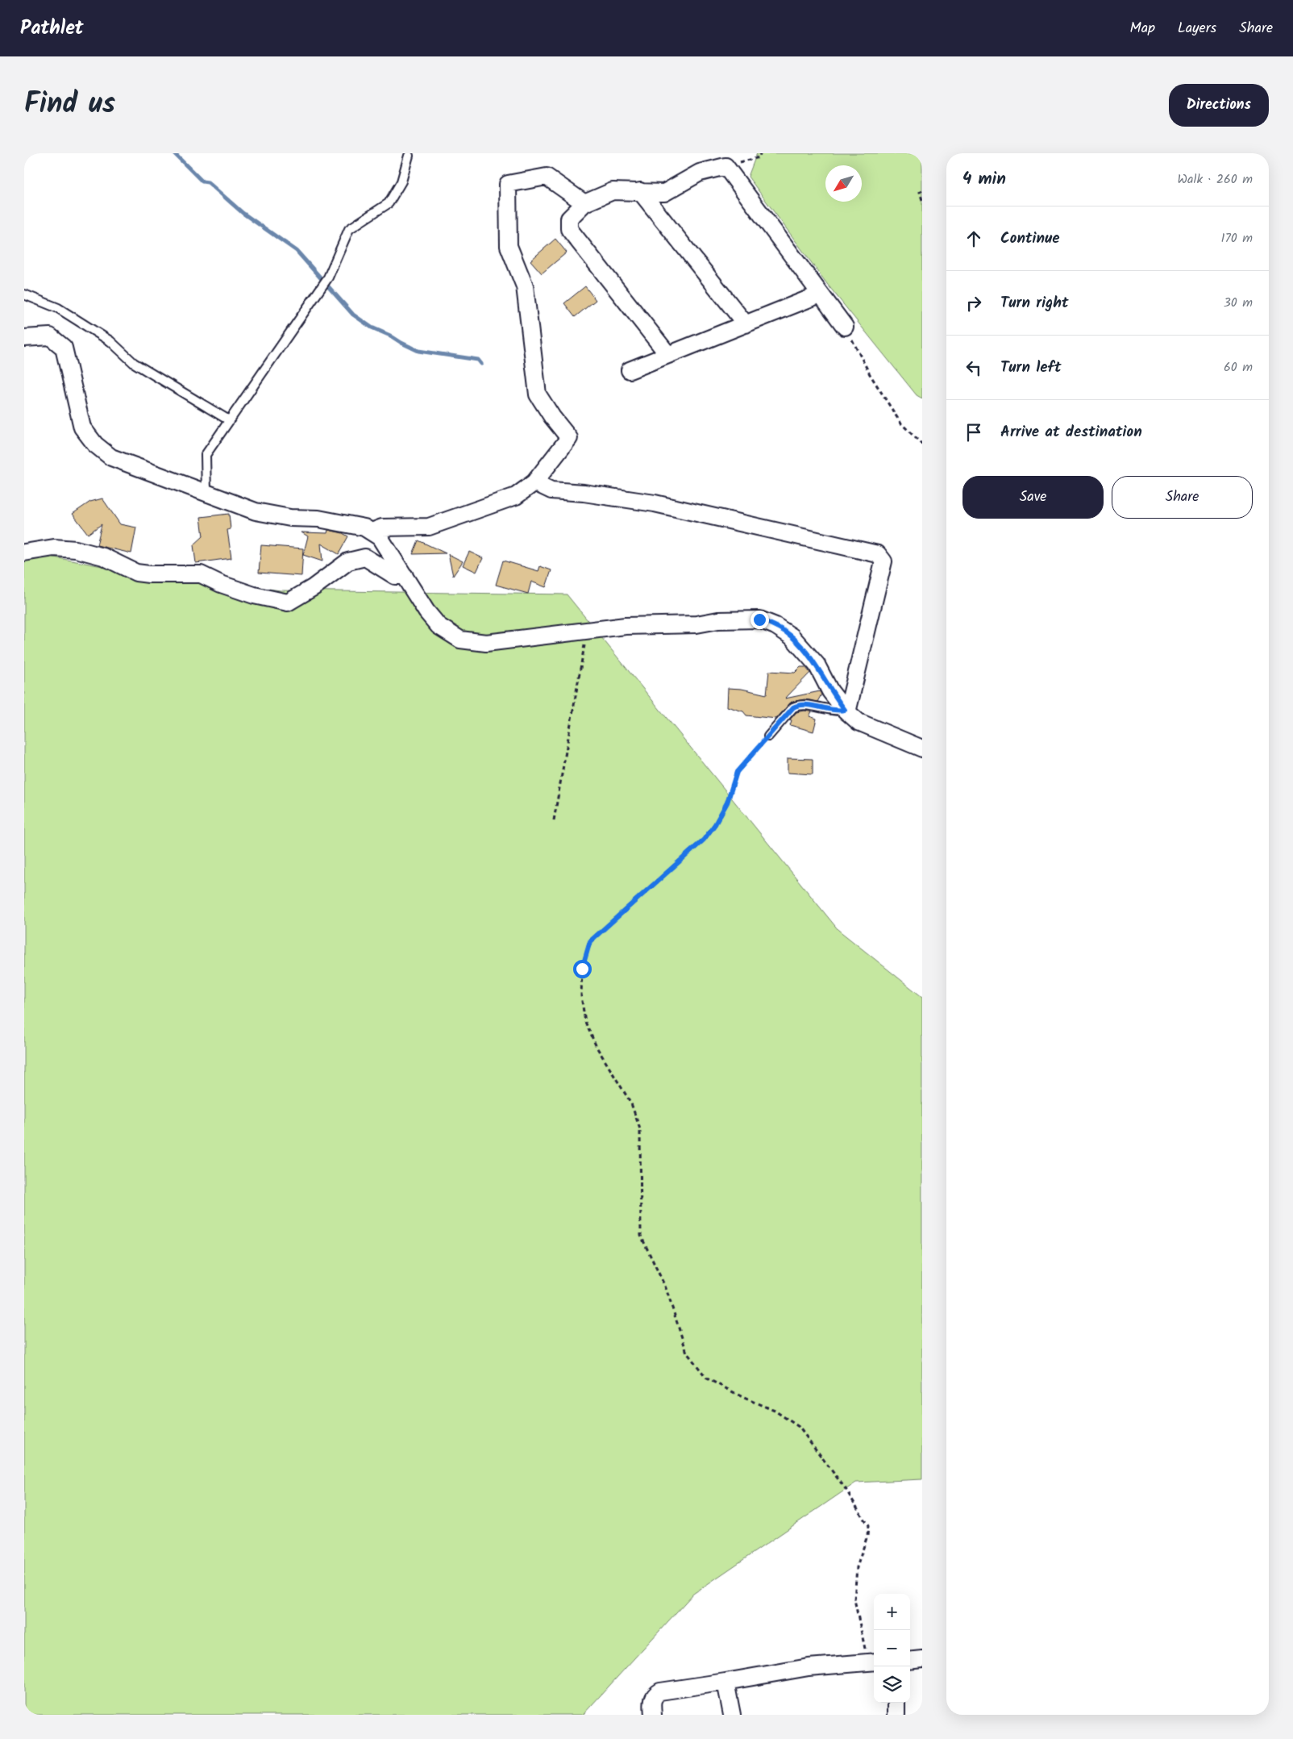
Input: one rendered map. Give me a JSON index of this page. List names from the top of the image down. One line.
{"north":"bottom left","page":{"header":"Pathlet","nav":["Map","Layers","Share"],"title":"Find us","buttons":["Directions",["Save","Share"]],"heading":["4 min","Walk · 260 m"],"list":[["Continue","170 m"],["Turn right","30 m"],["Turn left","60 m"],"Arrive at destination"],"map_buttons":["+","−"]}}
